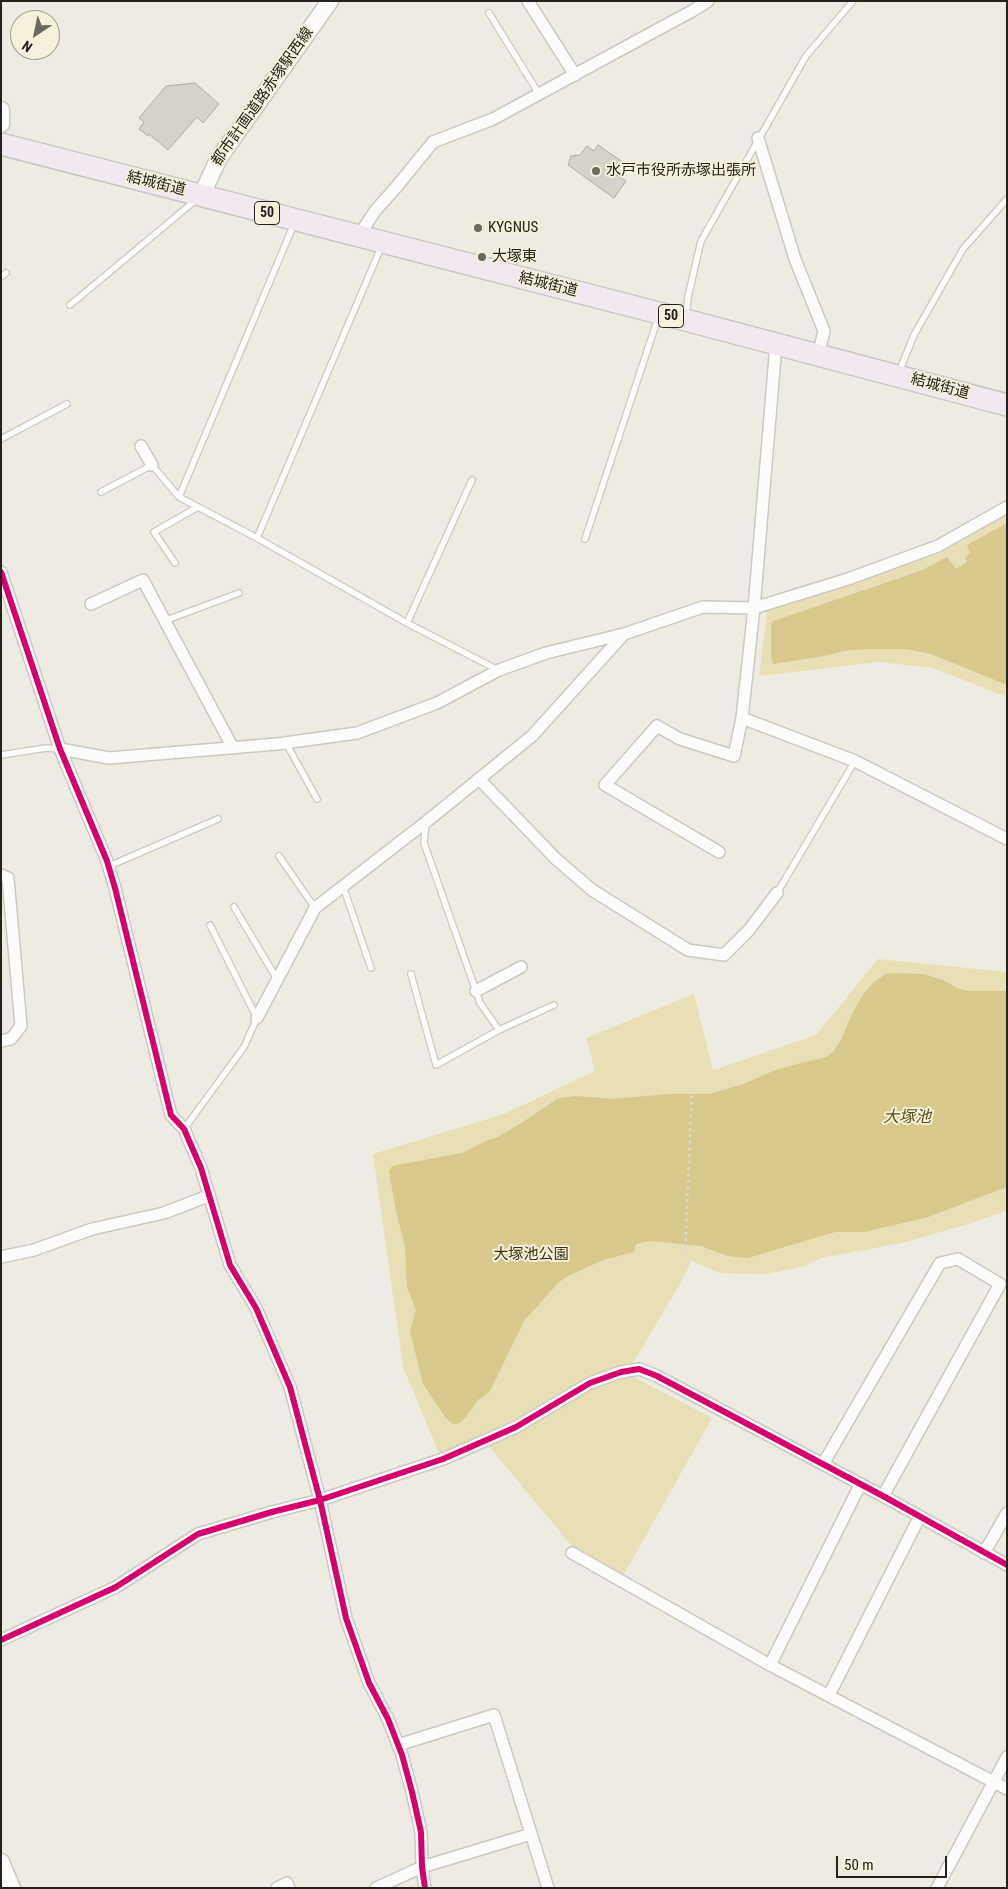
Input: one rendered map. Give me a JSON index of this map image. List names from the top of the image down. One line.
{"streets":{"highway":["結城街道","50"],"street":["都市計画道路赤塚駅西線"]},"crossings":[["都市計画道路赤塚駅西線","結城街道"]],"water":["大塚池"],"parks":["大塚池公園"],"places":["水戸市役所赤塚出張所","KYGNUS","大塚東"],"scale_bar":"50 m","north":"bottom left"}
